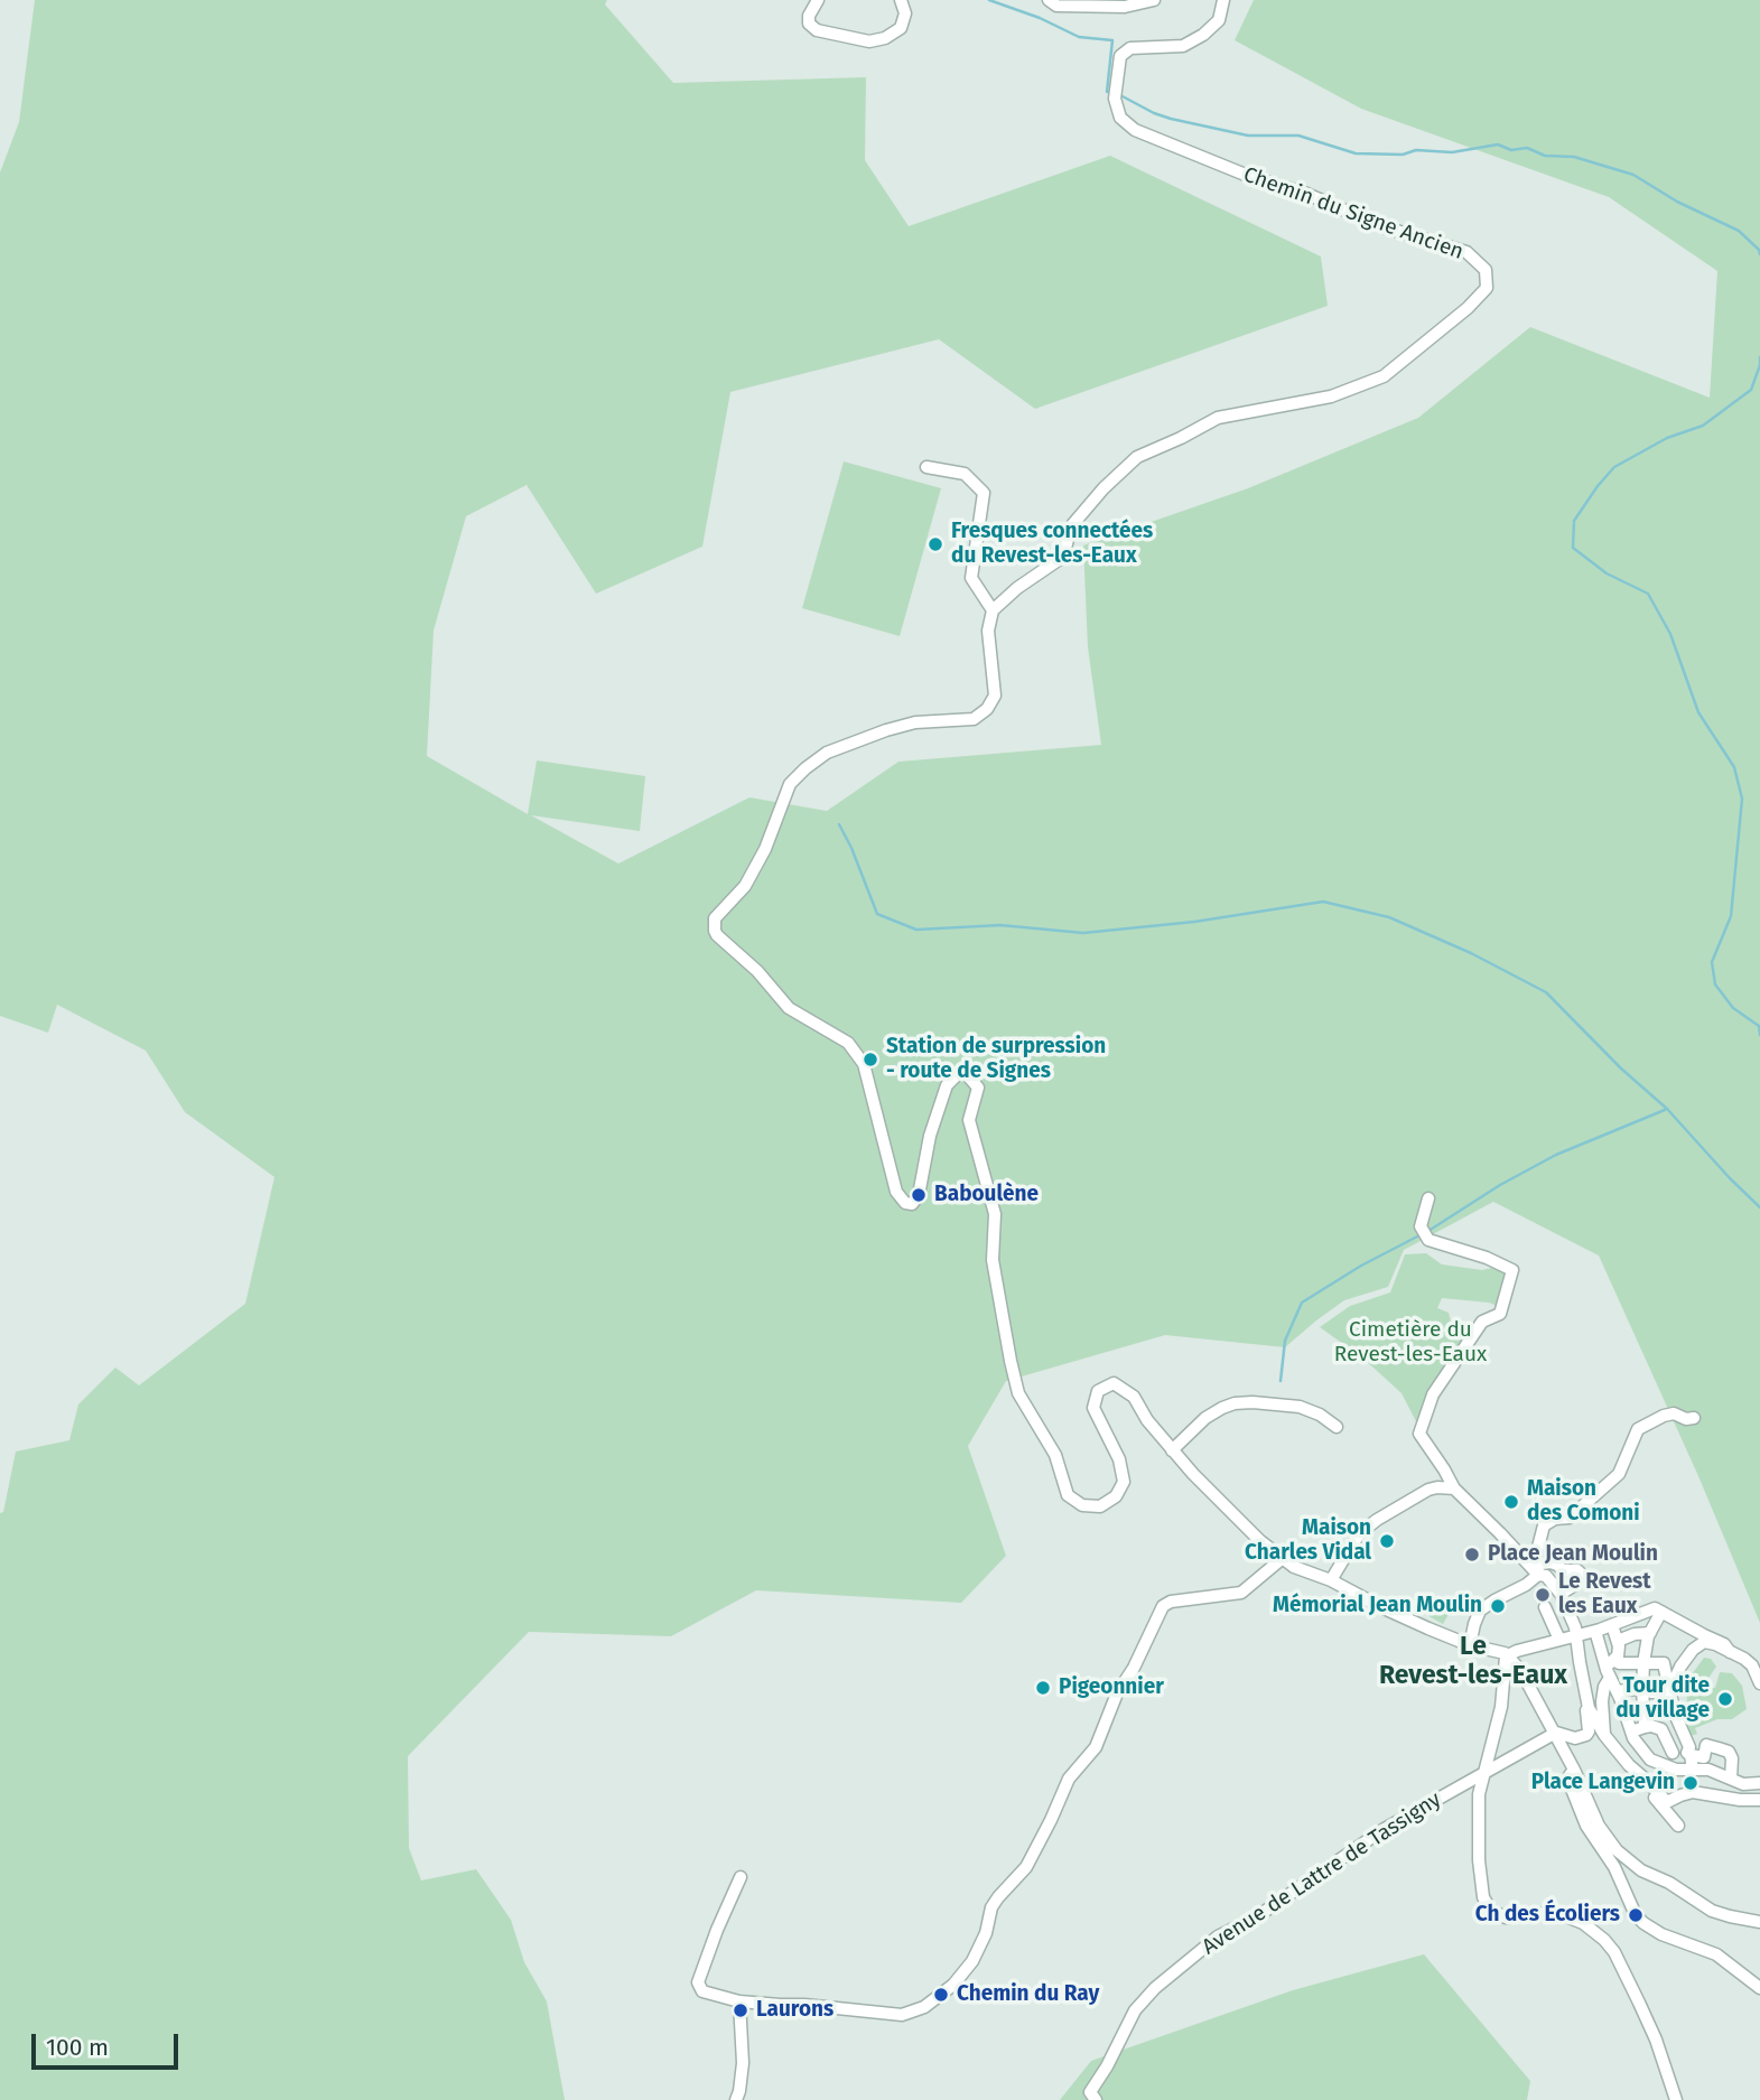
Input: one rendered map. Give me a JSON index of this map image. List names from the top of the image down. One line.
{"streets":{"street":["Chemin du Signe Ancien","Avenue de Lattre de Tassigny"]},"districts":["Le Revest-les-Eaux"],"parks":["Cimetière du Revest-les-Eaux"],"places":["Fresques connectées du Revest-les-Eaux","Station de surpression - route de Signes","Baboulène","Maison des Comoni","Maison Charles Vidal","Place Jean Moulin","Le Revest les Eaux","Mémorial Jean Moulin","Pigeonnier","Tour dite du village","Place Langevin","Ch des Écoliers","Chemin du Ray","Laurons"],"scale_bar":"100 m"}
